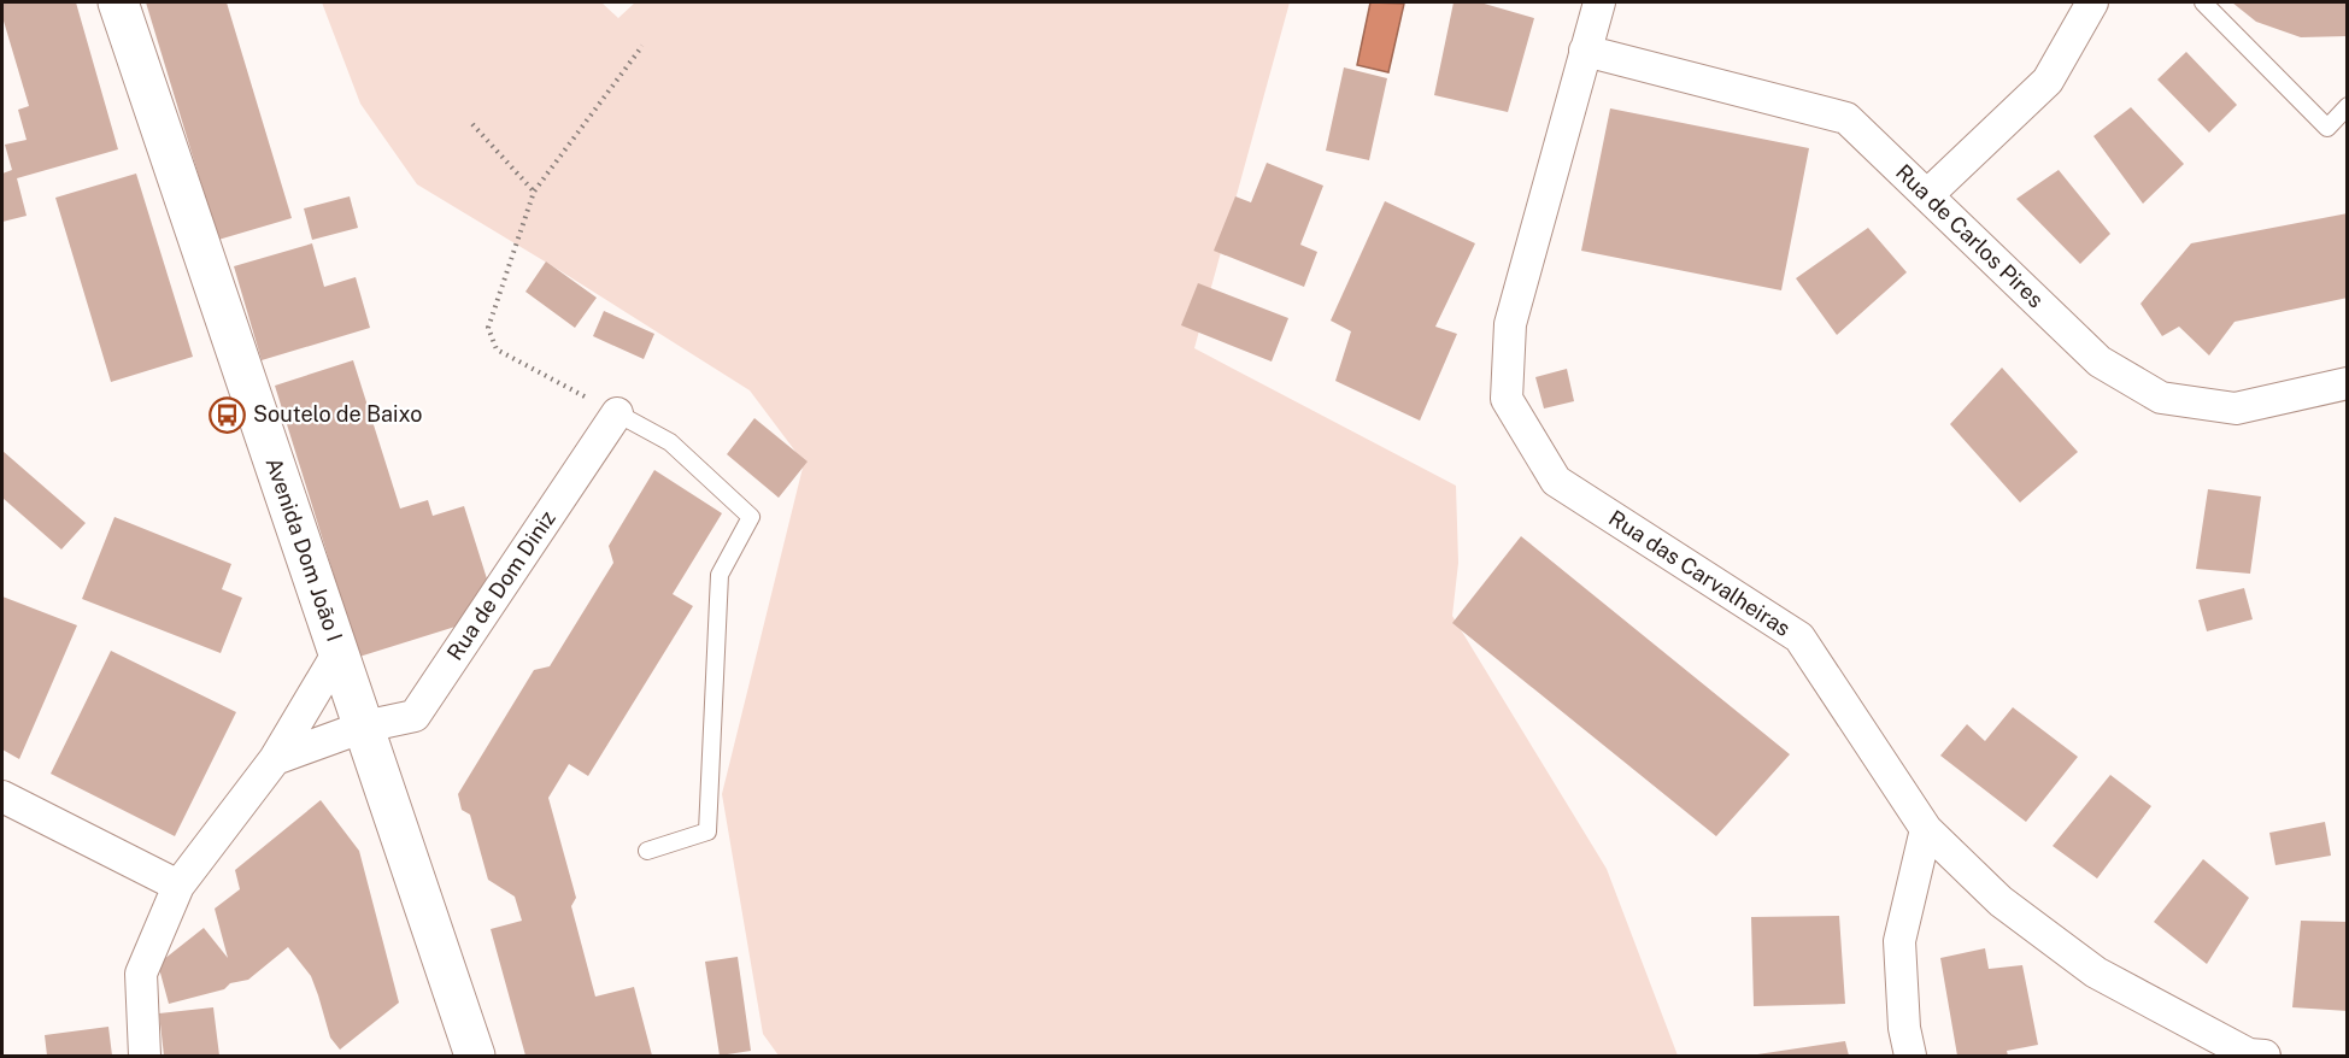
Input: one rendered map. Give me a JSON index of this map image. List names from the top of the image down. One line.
{"streets":{"street":["Rua de Carlos Pires","Avenida Dom João I","Rua das Carvalheiras","Rua de Dom Diniz"]},"crossings":[["Rua de Carlos Pires","Rua das Carvalheiras"],["Avenida Dom João I","Rua de Dom Diniz"]],"places":{"bus stop":["Soutelo de Baixo"]}}
